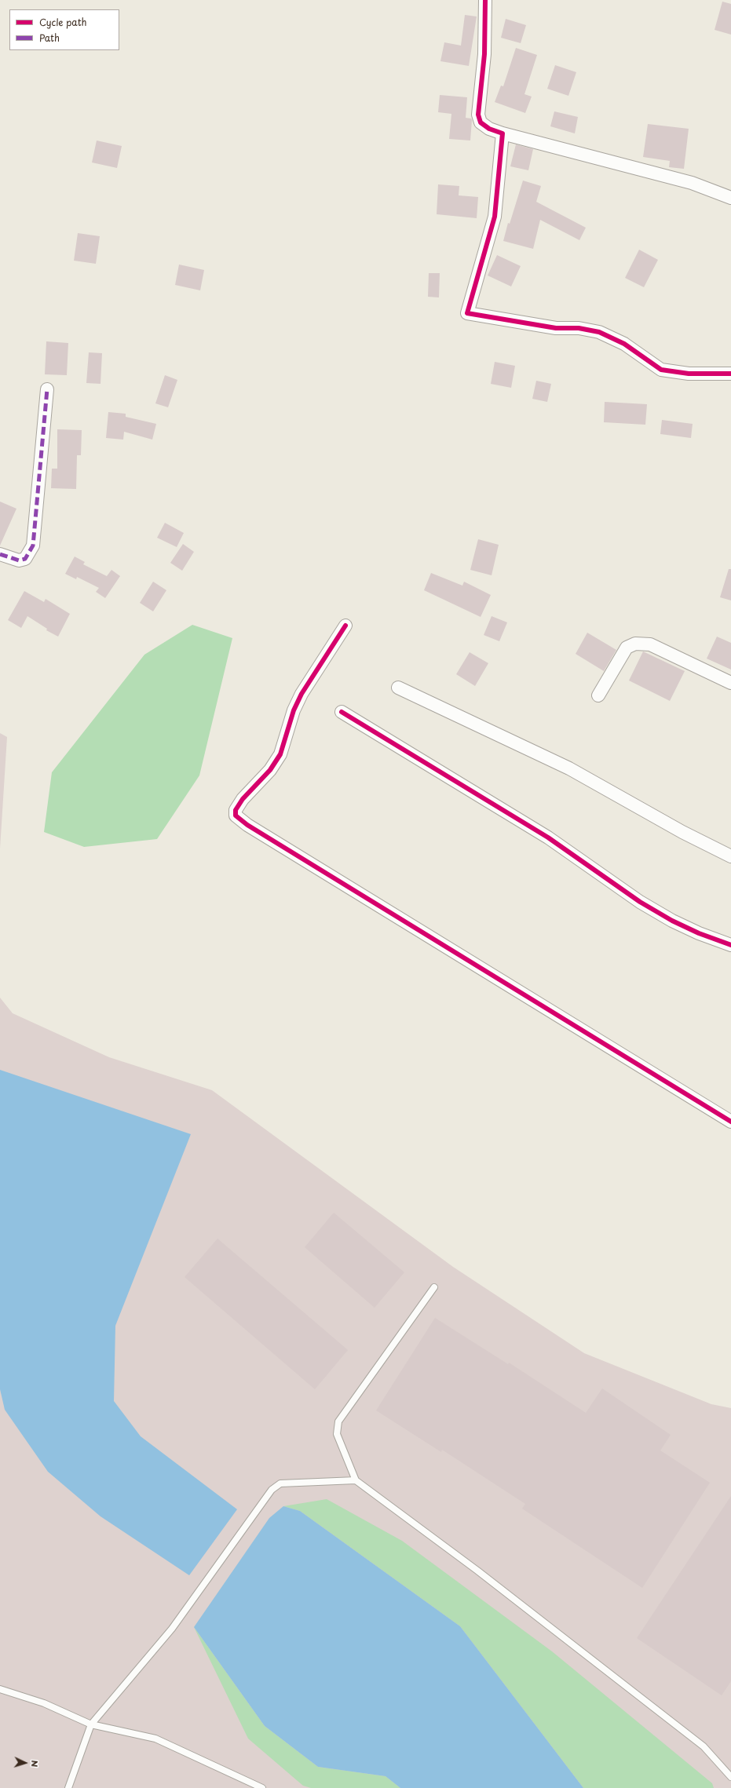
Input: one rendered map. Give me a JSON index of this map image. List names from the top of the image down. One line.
{"legend":["Cycle path","Path"],"north":"right"}
